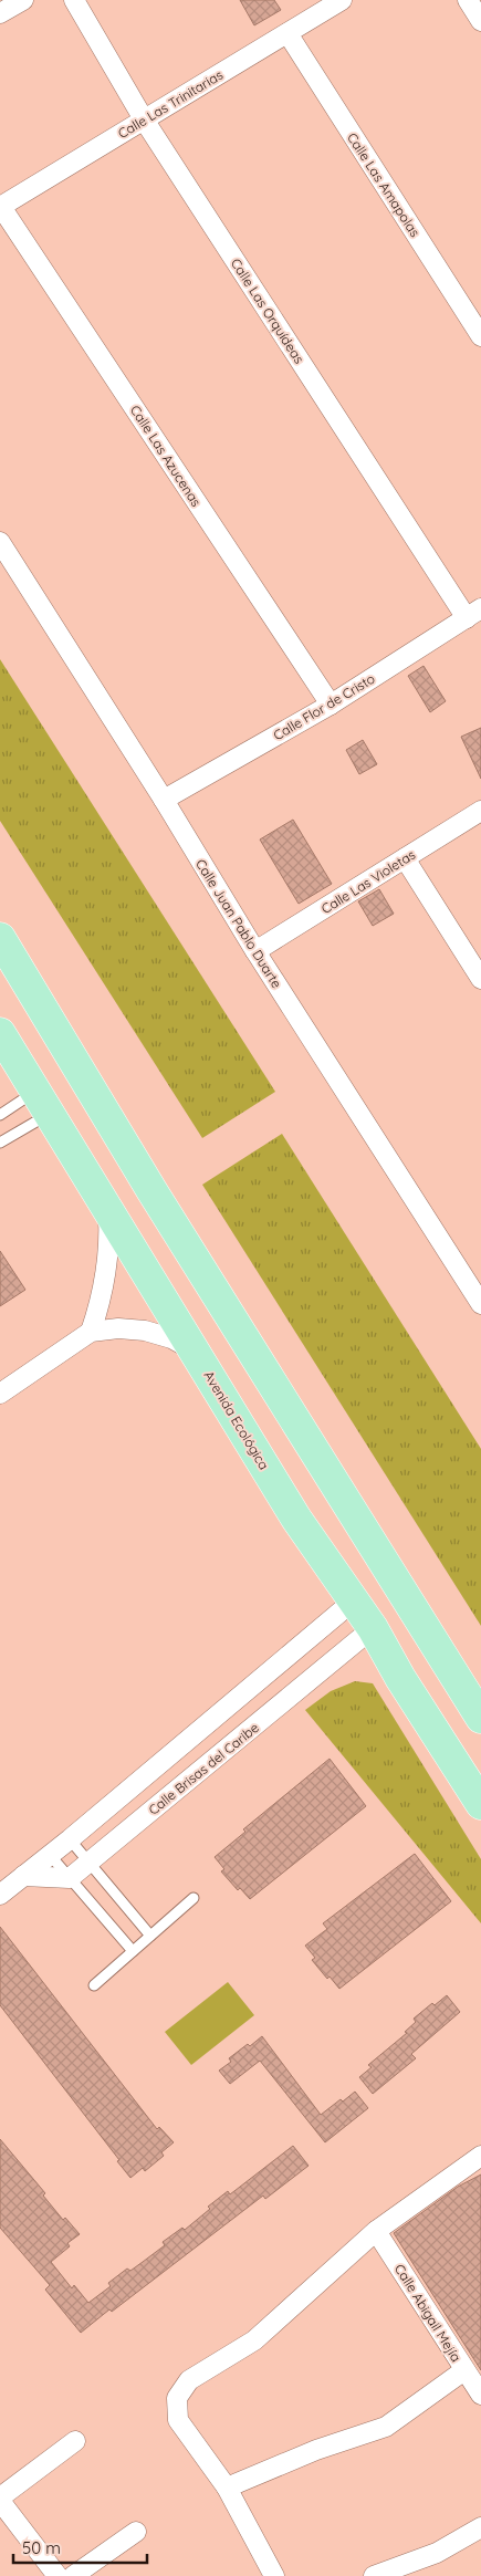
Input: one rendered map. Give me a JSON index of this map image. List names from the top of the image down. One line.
{"streets":{"main road":["Avenida Ecológica"],"street":["Calle Las Trinitarias","Calle Las Amapolas","Calle Las Orquídeas","Calle Las Azucenas","Calle Flor de Cristo","Calle Las Violetas","Calle Juan Pablo Duarte","Calle Brisas del Caribe","Calle Abigail Mejía"]},"crossings":[["Calle Las Trinitarias","Calle Las Amapolas"],["Calle Las Trinitarias","Calle Las Orquídeas"],["Calle Las Trinitarias","Calle Las Azucenas"],["Calle Las Orquídeas","Calle Flor de Cristo"],["Calle Las Azucenas","Calle Flor de Cristo"],["Calle Flor de Cristo","Calle Juan Pablo Duarte"],["Calle Las Violetas","Calle Juan Pablo Duarte"],["Avenida Ecológica","Calle Brisas del Caribe"]],"scale_bar":"50 m"}
